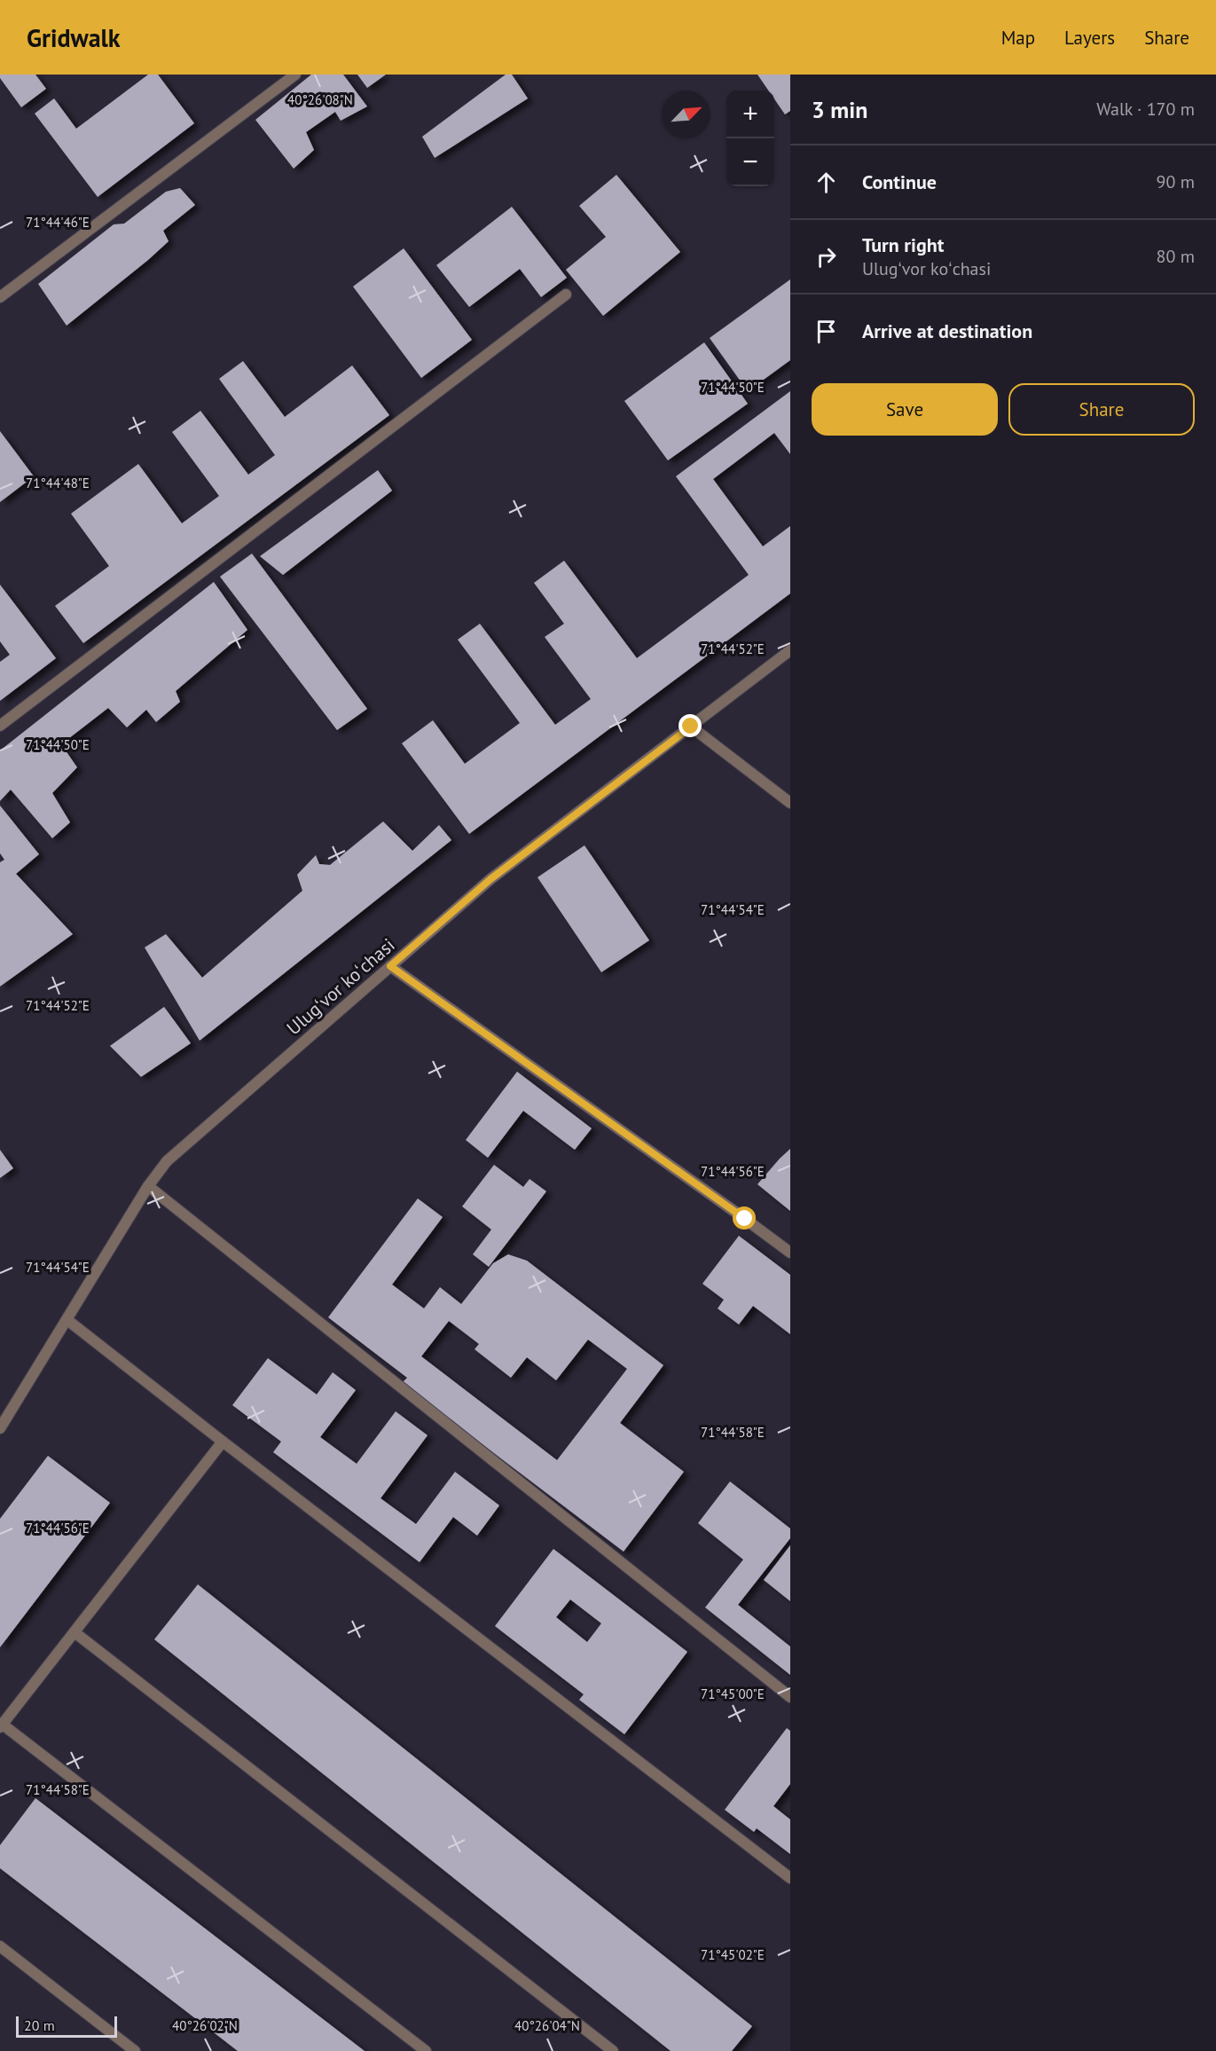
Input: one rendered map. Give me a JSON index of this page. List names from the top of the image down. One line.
{"streets":{"street":["Ulugʻvor koʻchasi"]},"scale_bar":"20 m","north":"top right","page":{"header":"Gridwalk","nav":["Map","Layers","Share"],"heading":["3 min","Walk · 170 m"],"map_buttons":["+","−"],"list":[["Continue","90 m"],["Turn right","Ulugʻvor koʻchasi","80 m"],"Arrive at destination"],"buttons":["Save","Share"],"scale":"20 m"},"coordinates":["40°26'08\"N","71°44'46\"E","71°44'50\"E","71°44'48\"E","71°44'52\"E","71°44'54\"E","71°44'56\"E","71°44'58\"E","71°45'00\"E","71°45'02\"E","40°26'02\"N","40°26'04\"N"]}
